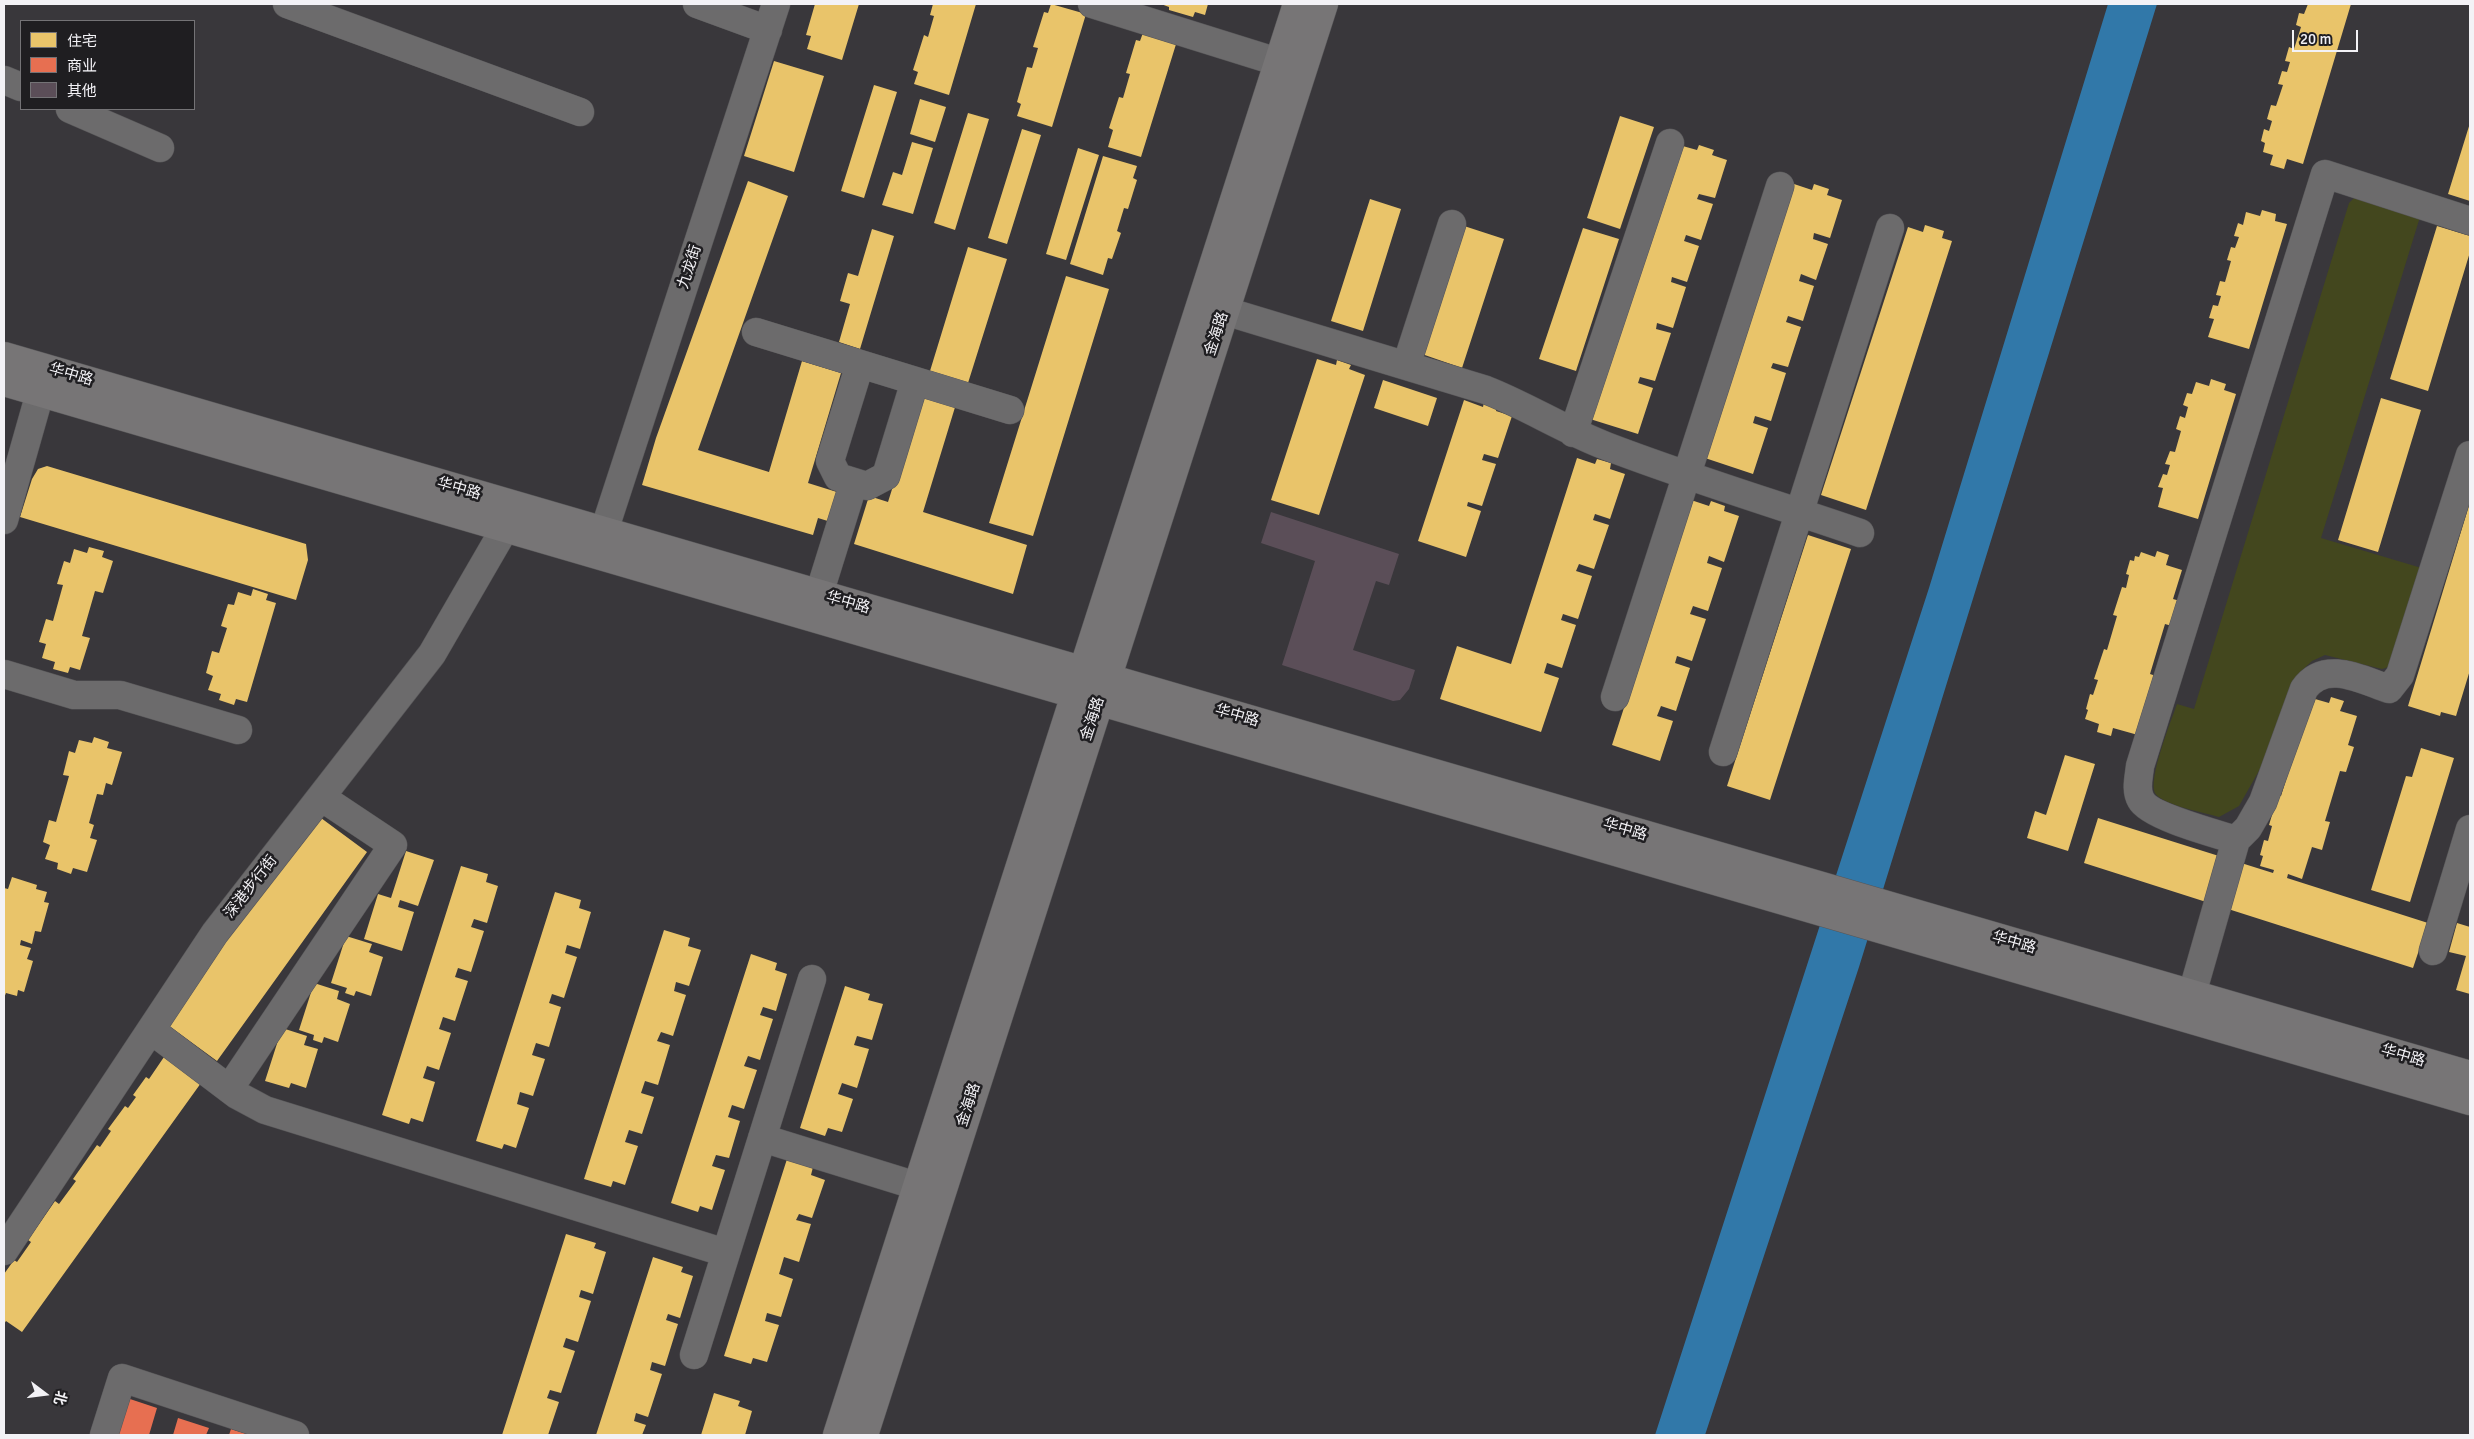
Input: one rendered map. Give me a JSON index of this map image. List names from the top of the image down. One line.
{"streets":{"main road":["金海路","华中路"],"street":["九龙街","深港步行街"]},"crossings":[["九龙街","华中路"],["金海路","华中路"],["华中路","深港步行街"]],"legend":["住宅","商业","其他"],"scale_bar":"20 m","north":"right"}
